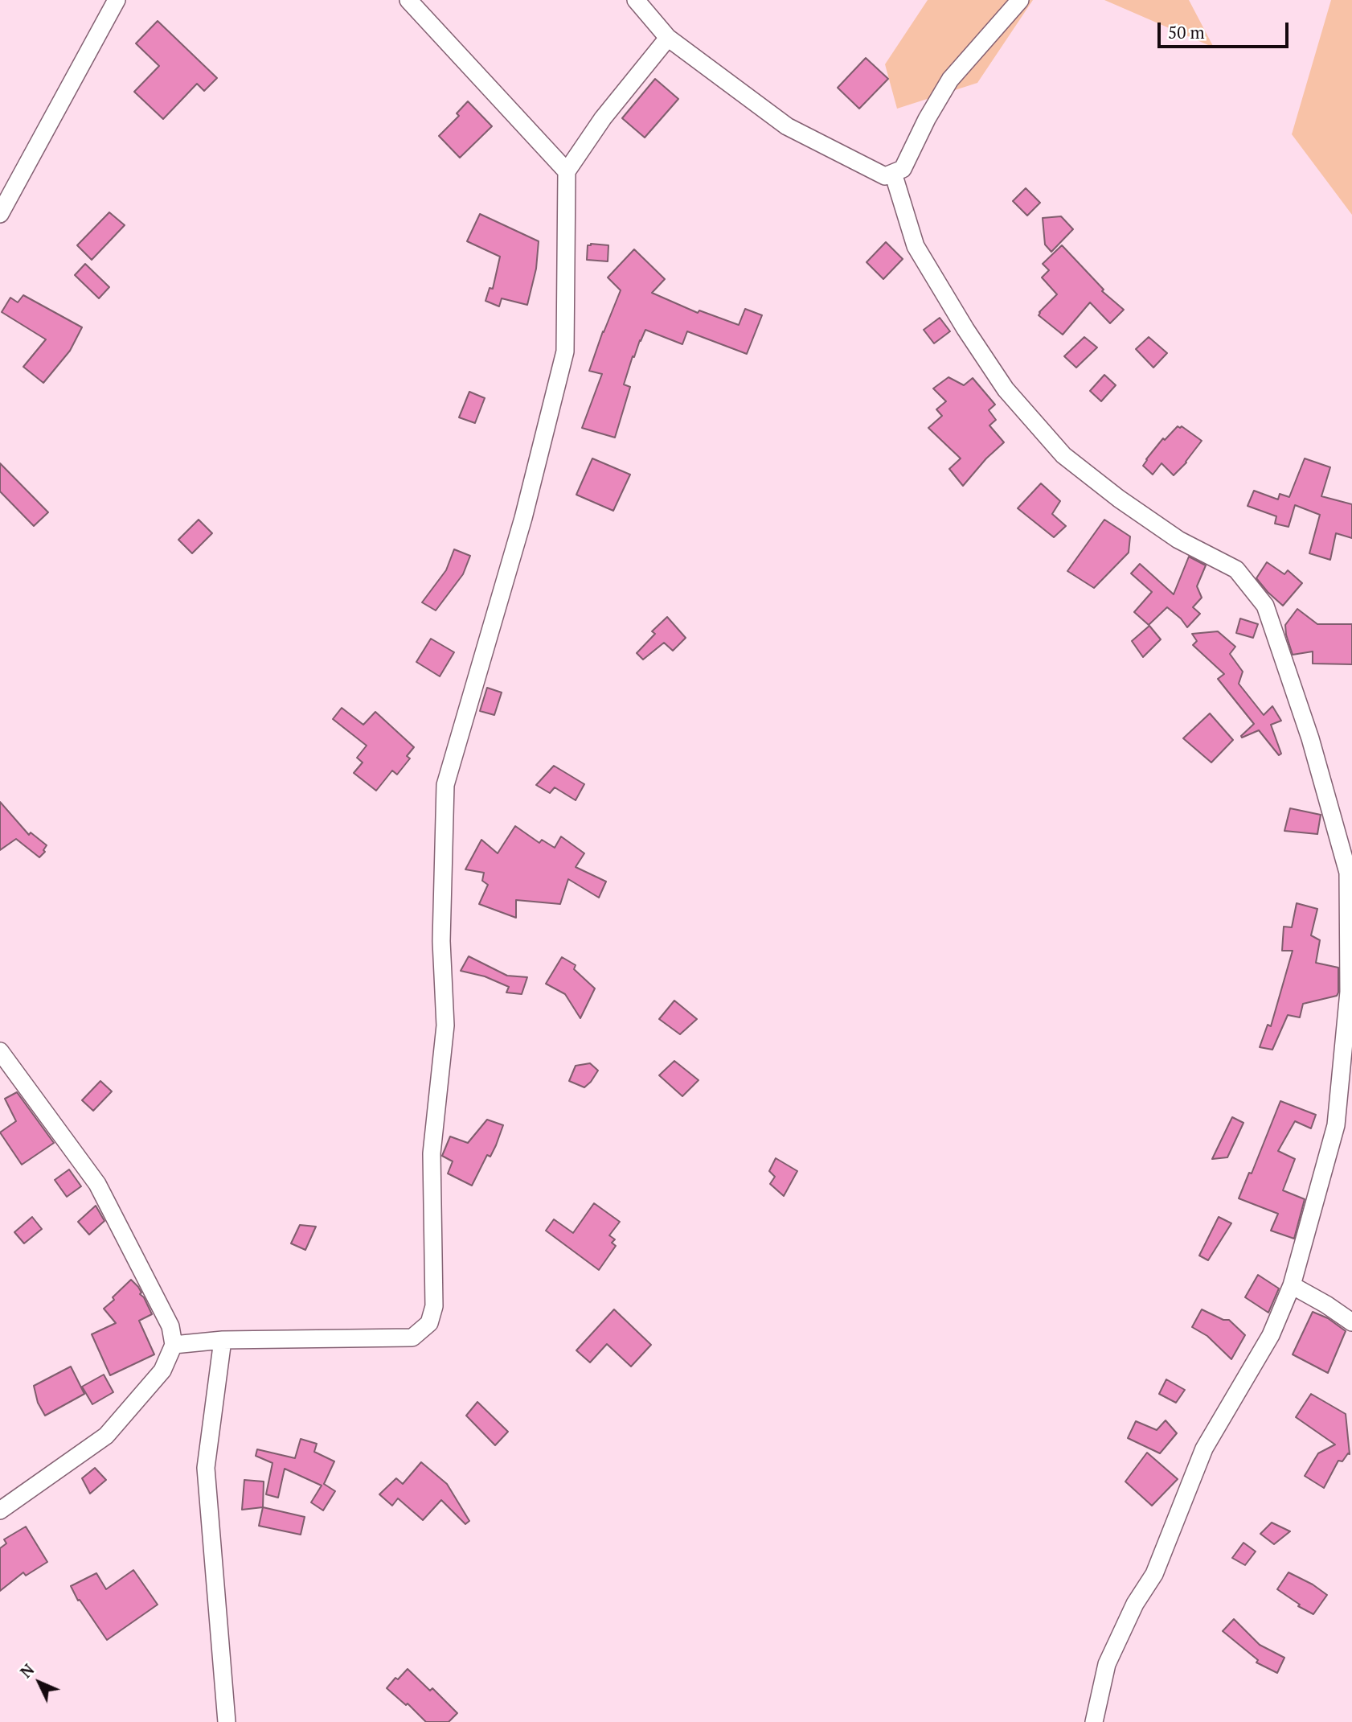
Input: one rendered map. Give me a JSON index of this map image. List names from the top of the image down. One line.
{"scale_bar":"50 m","north":"top left"}
